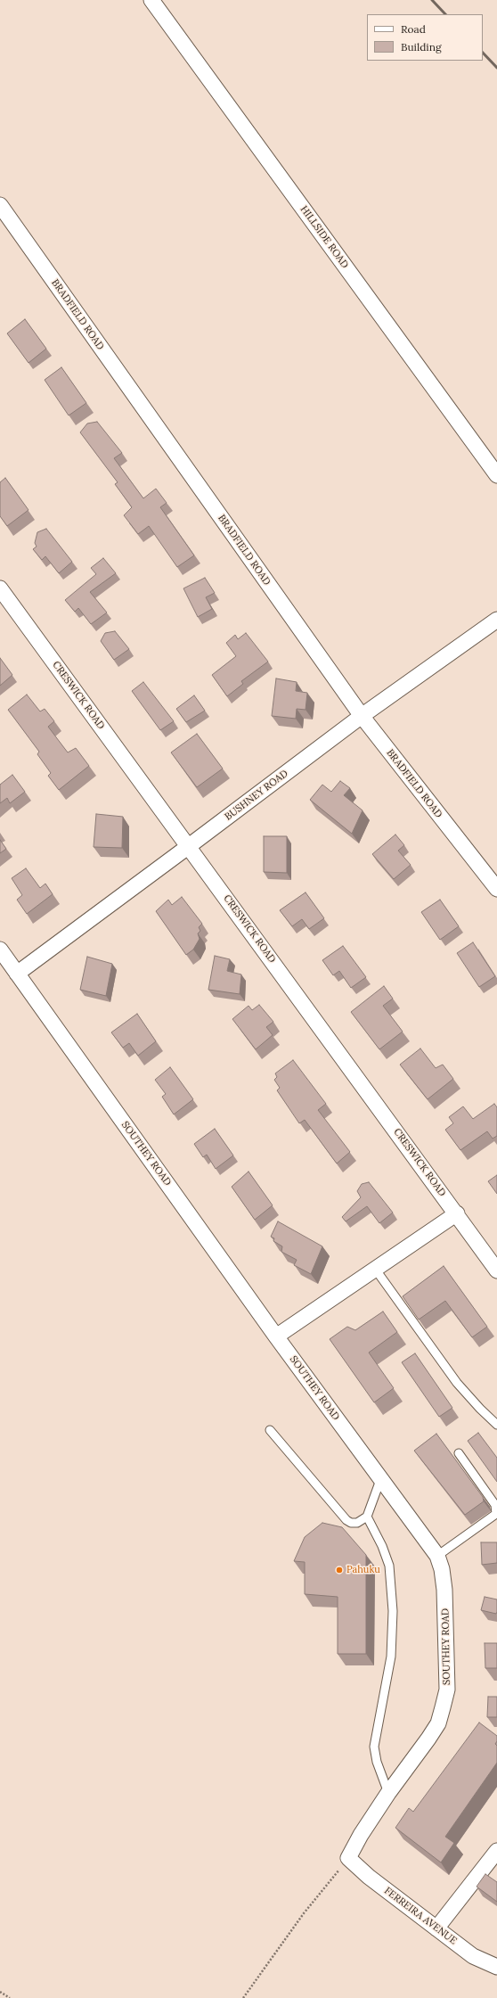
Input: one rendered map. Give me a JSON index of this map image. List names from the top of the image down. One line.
{"streets":{"street":["HILLSIDE ROAD","BRADFIELD ROAD","CRESWICK ROAD","BUSHNEY ROAD","SOUTHEY ROAD","FERREIRA AVENUE"]},"crossings":[["BRADFIELD ROAD","BUSHNEY ROAD"],["CRESWICK ROAD","BUSHNEY ROAD"],["BUSHNEY ROAD","SOUTHEY ROAD"],["SOUTHEY ROAD","FERREIRA AVENUE"]],"places":["Pahuku"],"legend":["Road","Building"]}
